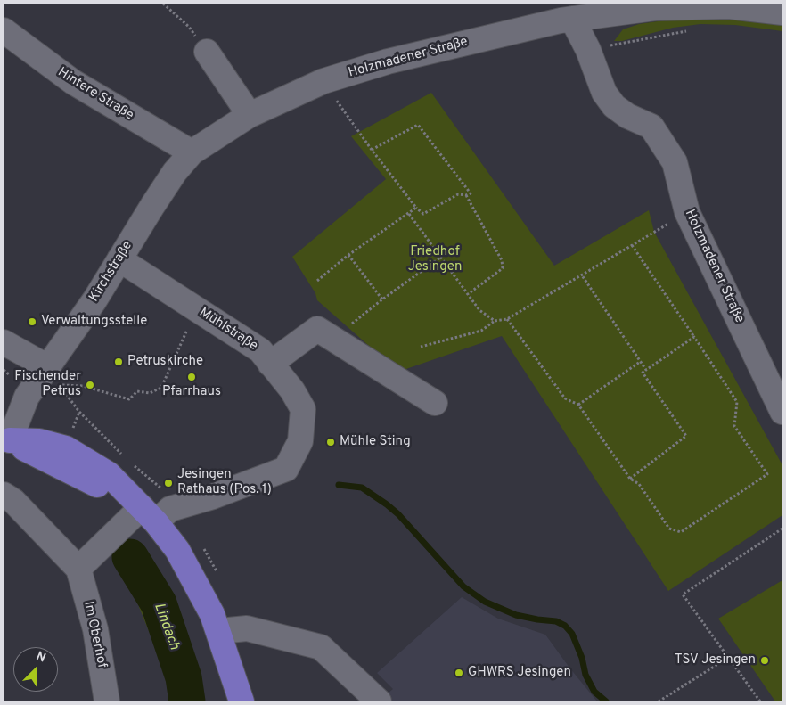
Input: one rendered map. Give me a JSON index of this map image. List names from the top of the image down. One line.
{"streets":{"street":["Holzmadener Straße","Hintere Straße","Kirchstraße","Mühlstraße","Im Oberhof"]},"crossings":[["Holzmadener Straße","Hintere Straße"],["Holzmadener Straße","Kirchstraße"],["Hintere Straße","Kirchstraße"],["Kirchstraße","Mühlstraße"]],"water":["Lindach"],"parks":["Friedhof Jesingen"],"places":["Verwaltungsstelle","Petruskirche","Pfarrhaus","Fischender Petrus","Mühle Sting","Jesingen Rathaus (Pos. 1)","TSV Jesingen","GHWRS Jesingen"],"north":"top right"}
